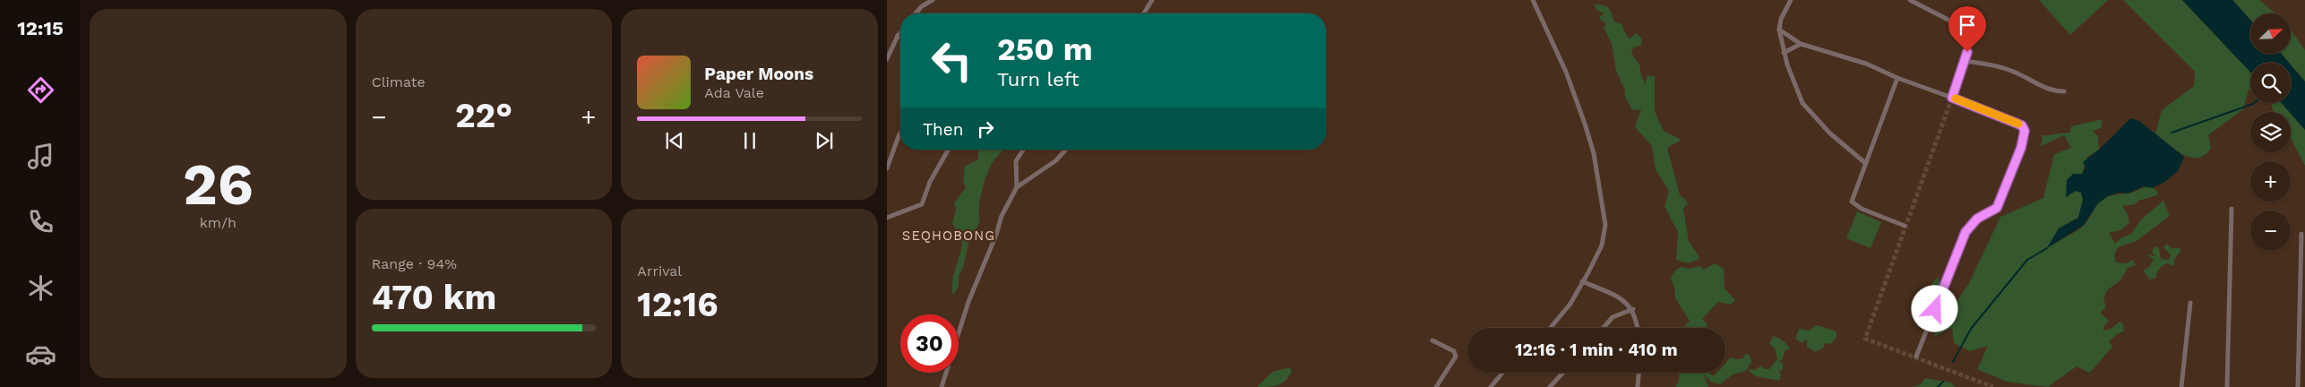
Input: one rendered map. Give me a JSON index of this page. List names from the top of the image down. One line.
{"districts":["SEQHOBONG"],"north":"top right","page":{"tabs":"12:15","tile":[["26","km/h"],"Climate",["Range · 94%","470 km"],["Arrival","12:16"]],"map_buttons":["+","−"],"turn":["250 m","Turn left"],"song":["Paper Moons","Ada Vale"],"heat":["−","22°","+"],"then":"Then","limit":"30","trip":"12:16 · 1 min · 410 m"}}
